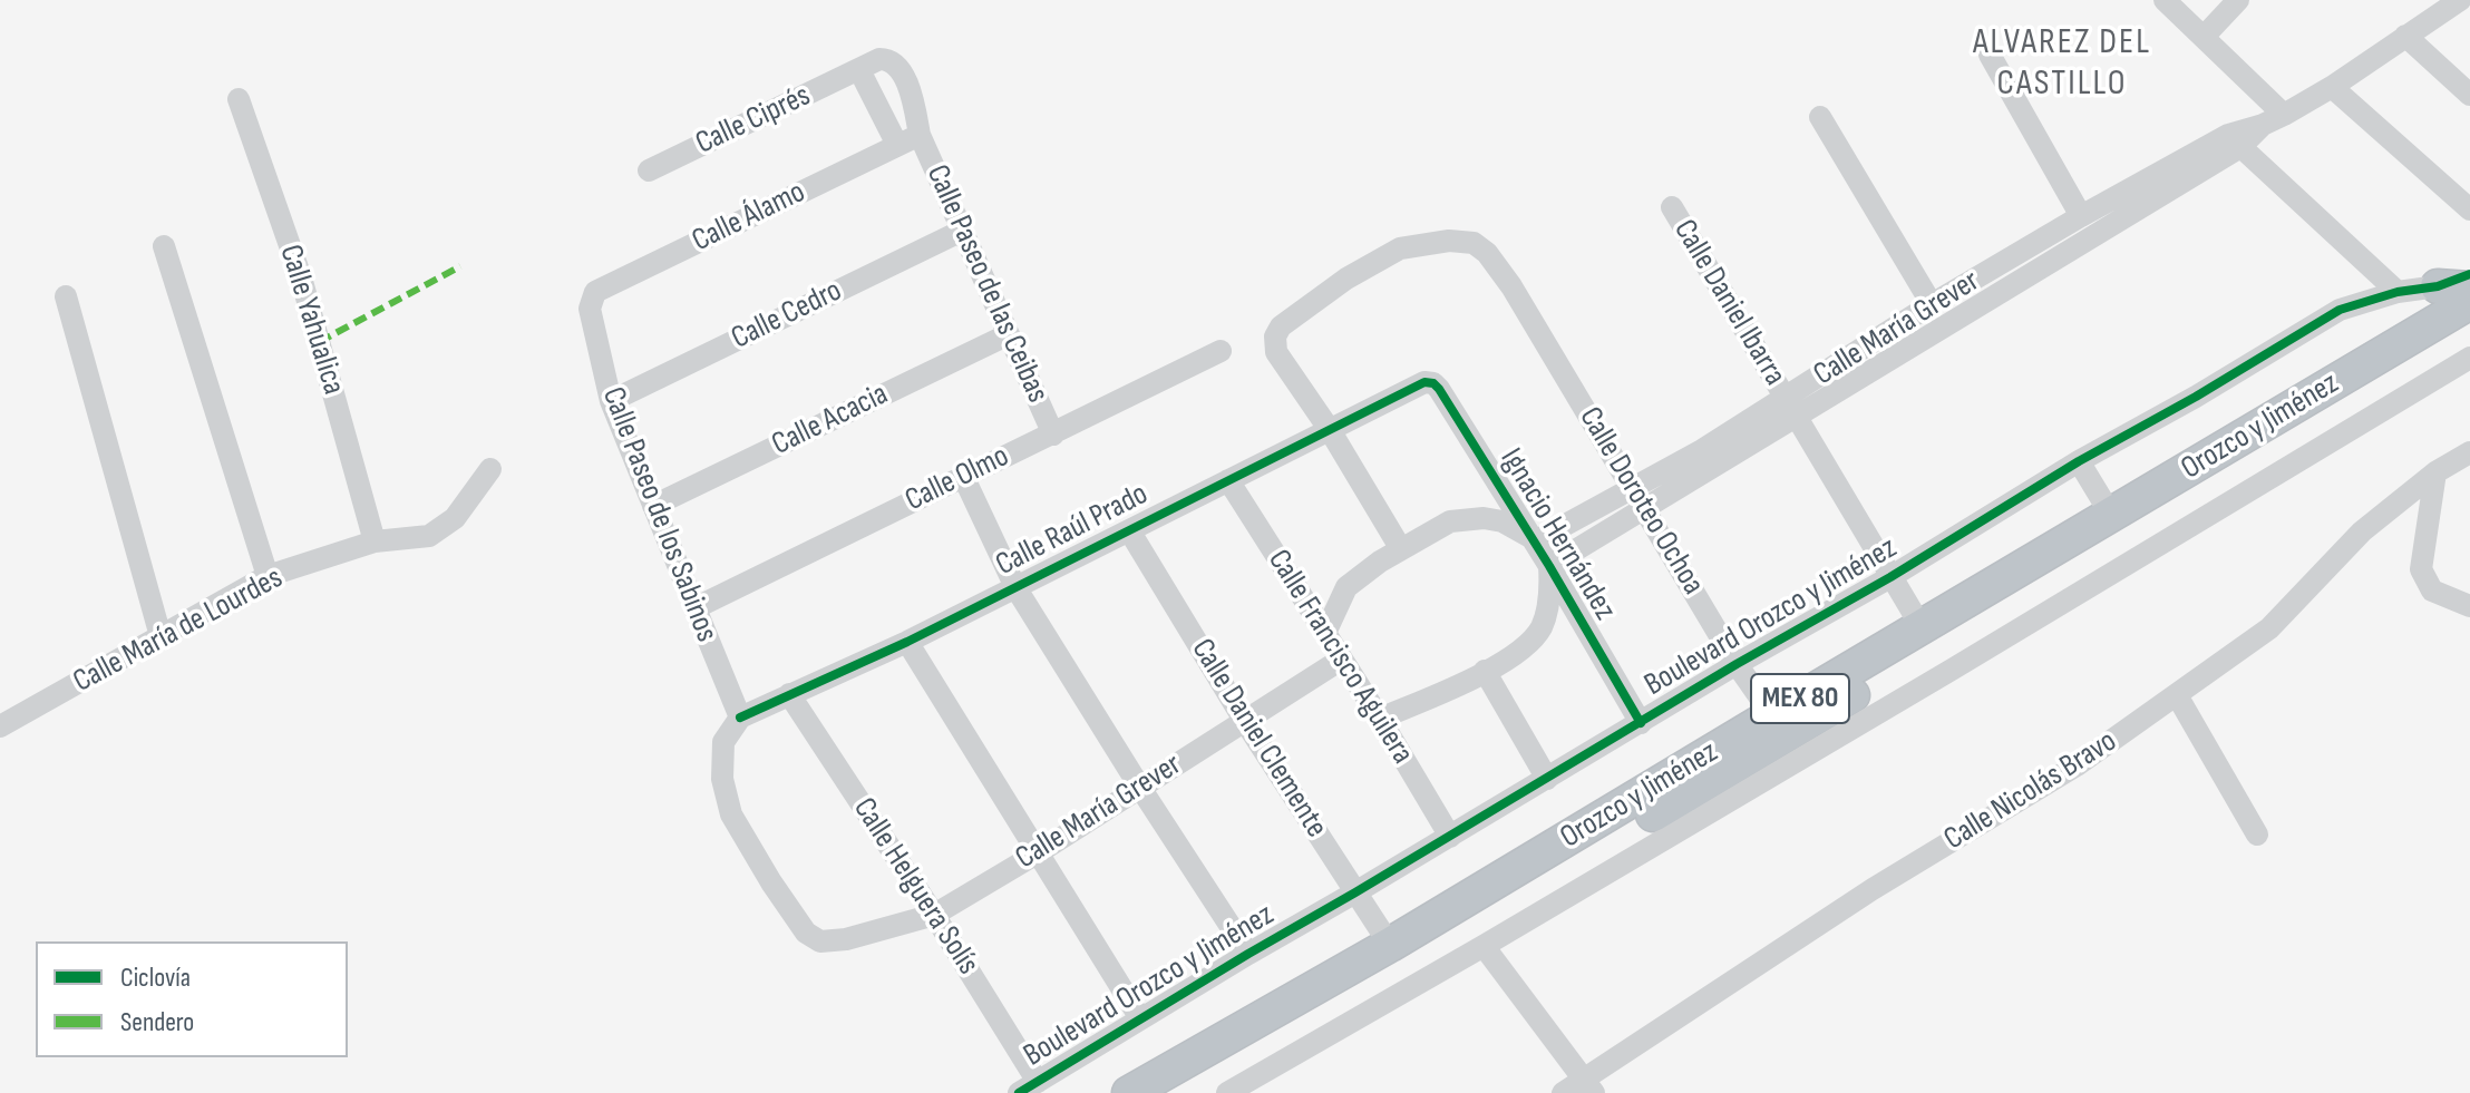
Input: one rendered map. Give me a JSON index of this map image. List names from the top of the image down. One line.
{"streets":{"highway":["Orozco y Jiménez","MEX 80"],"street":["Calle Ciprés","Calle Álamo","Calle Paseo de las Ceibas","Calle Daniel Ibarra","Calle Cedro","Calle Yahualica","Calle María Grever","Calle Acacia","Calle Olmo","Calle Doroteo Ochoa","Calle Paseo de los Sabinos","Calle Raúl Prado","Ignacio Hernández","Boulevard Orozco y Jiménez","Calle María de Lourdes","Calle Francisco Aguilera","Calle Daniel Clemente","Calle Nicolás Bravo","Calle Helguera Solís"]},"crossings":[["Calle Ciprés","Calle Álamo"],["Calle Ciprés","Calle Paseo de las Ceibas"],["Calle Álamo","Calle Paseo de las Ceibas"],["Calle Álamo","Calle Paseo de los Sabinos"],["Calle Paseo de las Ceibas","Calle Cedro"],["Calle Paseo de las Ceibas","Calle Acacia"],["Calle Paseo de las Ceibas","Calle Olmo"],["Calle Daniel Ibarra","Calle María Grever"],["Calle Daniel Ibarra","Orozco y Jiménez"],["Calle Daniel Ibarra","Boulevard Orozco y Jiménez"],["Calle Cedro","Calle Paseo de los Sabinos"],["Calle Yahualica","Calle María de Lourdes"],["Calle María Grever","Calle Doroteo Ochoa"],["Calle María Grever","Calle Paseo de los Sabinos"],["Calle María Grever","Calle Raúl Prado"],["Calle María Grever","Ignacio Hernández"],["Calle María Grever","Calle Francisco Aguilera"],["Calle María Grever","Calle Daniel Clemente"],["Calle María Grever","Calle Helguera Solís"],["Calle Acacia","Calle Paseo de los Sabinos"],["Orozco y Jiménez","Calle Doroteo Ochoa"],["Orozco y Jiménez","Calle Daniel Clemente"],["Calle Olmo","Calle Paseo de los Sabinos"],["Calle Doroteo Ochoa","Calle Raúl Prado"],["Calle Doroteo Ochoa","Boulevard Orozco y Jiménez"],["Calle Paseo de los Sabinos","Calle Raúl Prado"],["Calle Raúl Prado","Ignacio Hernández"],["Calle Raúl Prado","Calle Francisco Aguilera"],["Calle Raúl Prado","Calle Daniel Clemente"],["Calle Raúl Prado","Calle Helguera Solís"],["Ignacio Hernández","Boulevard Orozco y Jiménez"],["Ignacio Hernández","Calle Francisco Aguilera"],["Boulevard Orozco y Jiménez","Calle Francisco Aguilera"],["Boulevard Orozco y Jiménez","Calle Daniel Clemente"],["Boulevard Orozco y Jiménez","Calle Helguera Solís"]],"districts":["ALVAREZ DEL CASTILLO"],"legend":["Ciclovía","Sendero"]}
